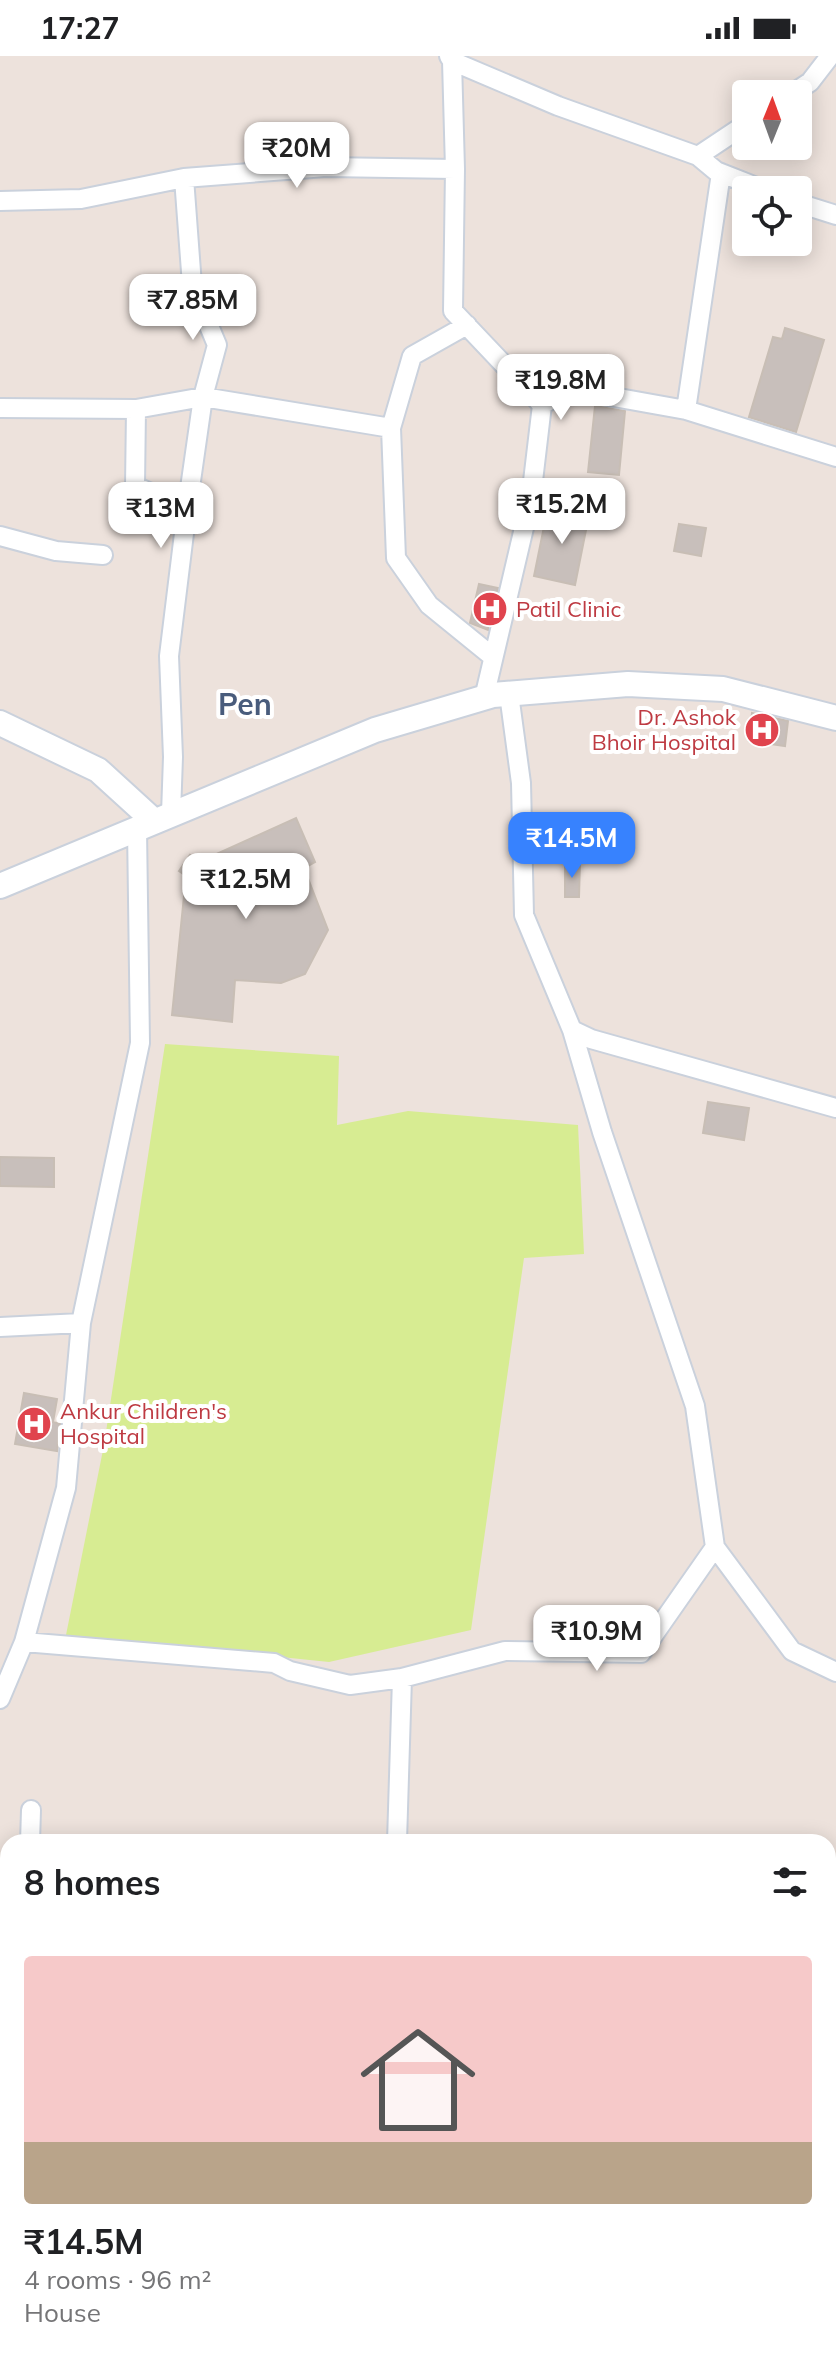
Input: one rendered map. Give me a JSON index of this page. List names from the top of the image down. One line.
{"districts":["Pen"],"places":{"hospital":["Patil Clinic","Dr. Ashok Bhoir Hospital","Ankur Children's Hospital"]},"north":"top","page":{"status":"17:27","price":["₹20M","₹7.85M","₹19.8M","₹15.2M","₹13M","₹14.5M","₹12.5M","₹10.9M"],"heading":"8 homes","list":[{"name":"₹14.5M","note":"4 rooms · 96 m² · House"}]}}
